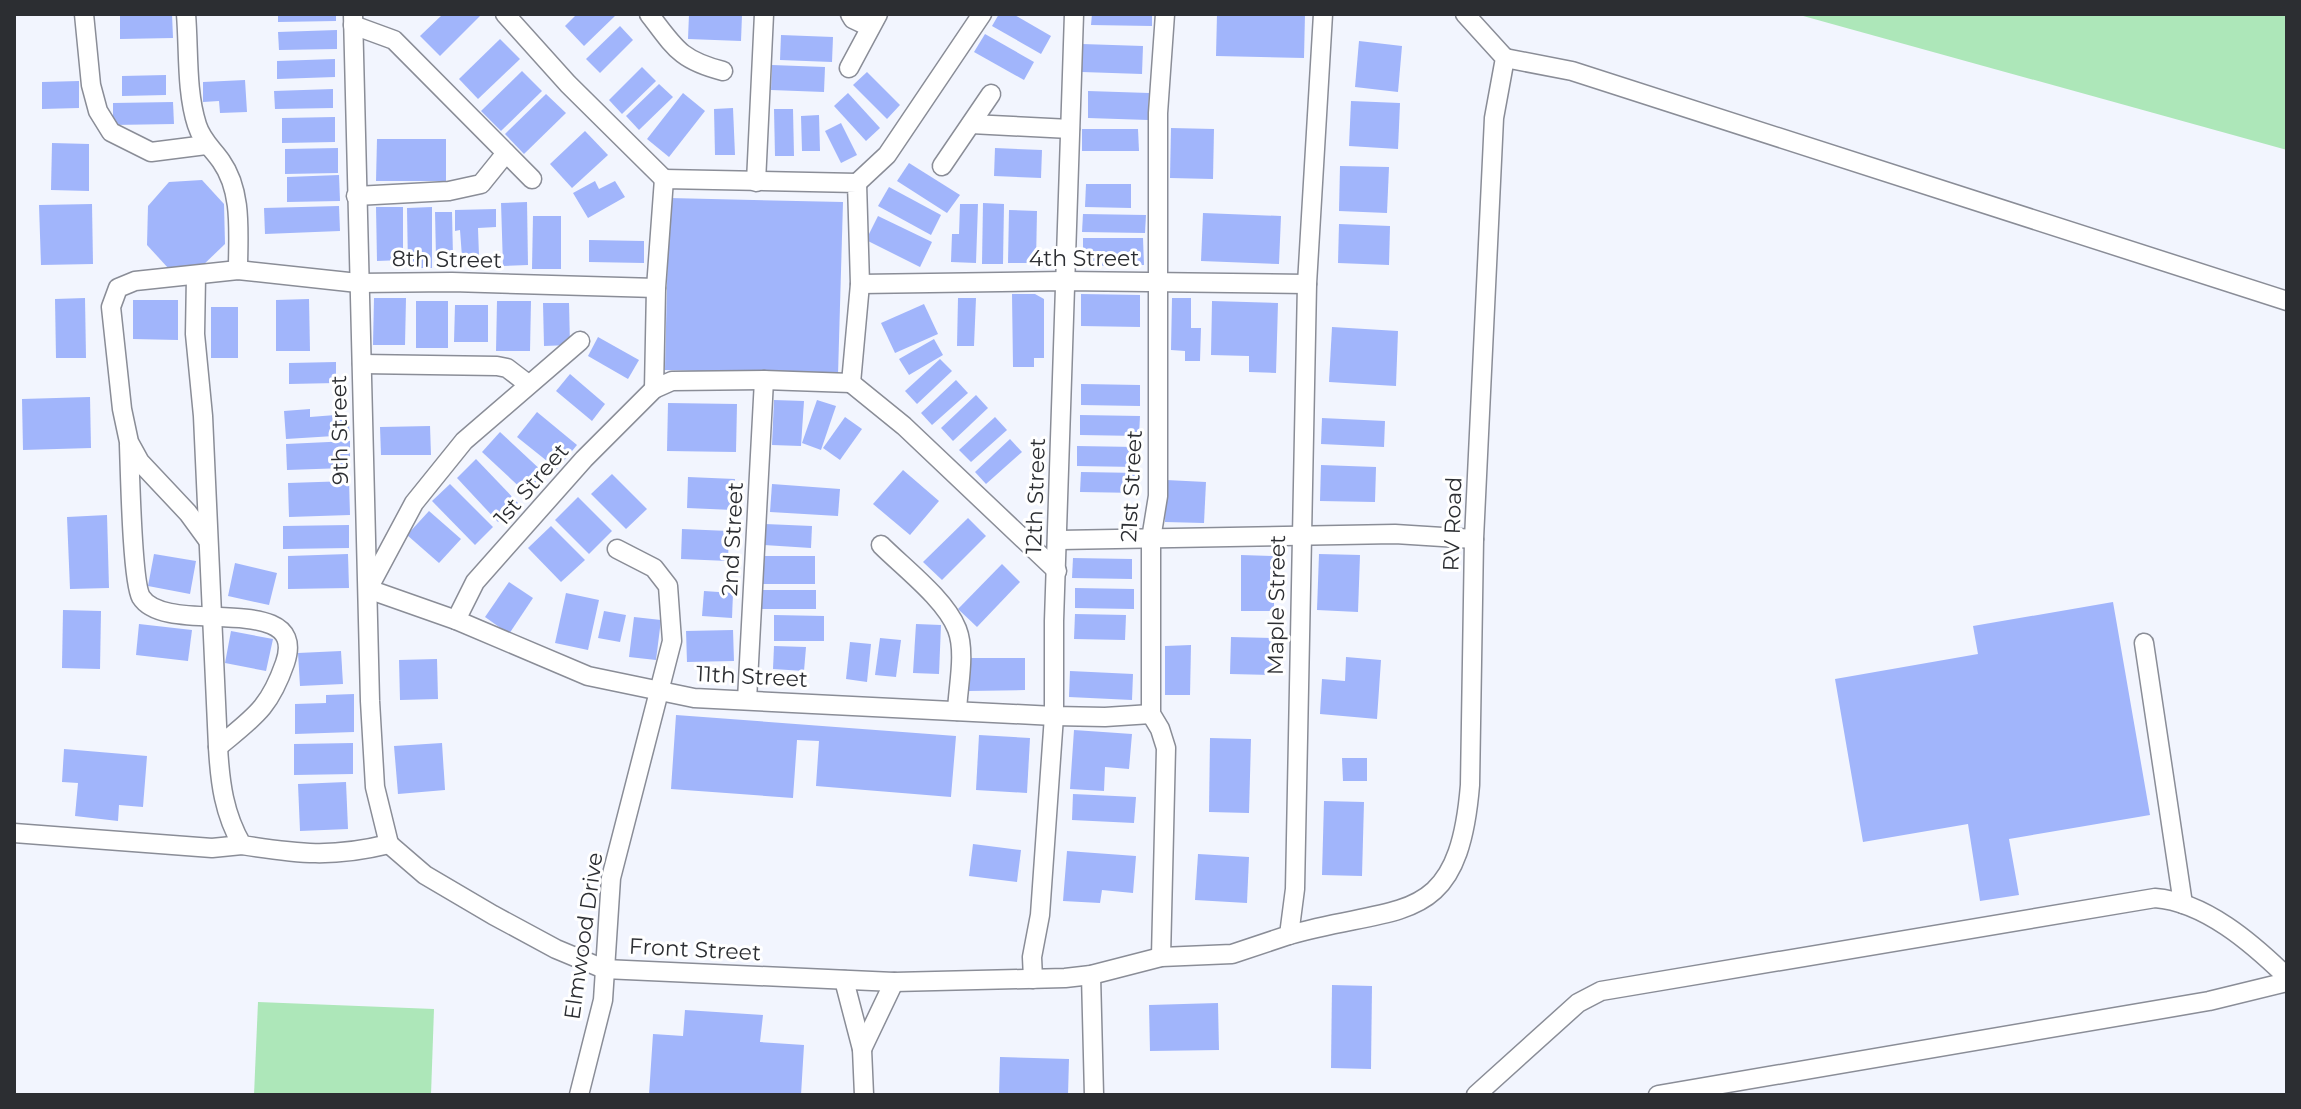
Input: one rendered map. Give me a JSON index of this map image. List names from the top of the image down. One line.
{"streets":{"lane":["4th Street","8th Street","9th Street","1st Street","21st Street","12th Street","RV Road","2nd Street","Maple Street","11th Street","Elmwood Drive","Front Street"]},"crossings":[["4th Street","21st Street"],["4th Street","12th Street"],["4th Street","Maple Street"],["8th Street","9th Street"],["9th Street","11th Street"],["9th Street","Front Street"],["1st Street","11th Street"],["21st Street","11th Street"],["12th Street","11th Street"],["12th Street","Front Street"],["RV Road","Maple Street"],["2nd Street","11th Street"],["11th Street","Elmwood Drive"],["Elmwood Drive","Front Street"]]}
